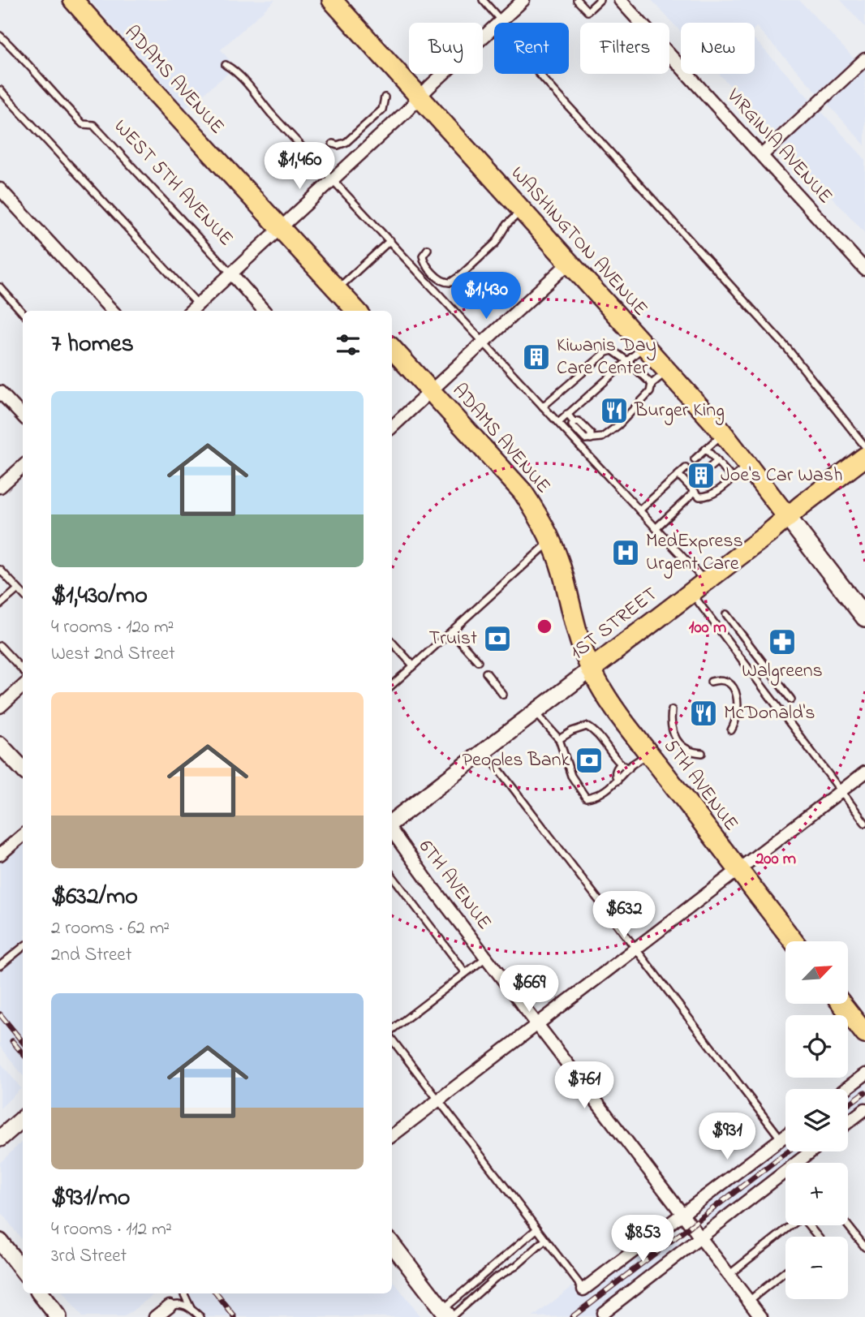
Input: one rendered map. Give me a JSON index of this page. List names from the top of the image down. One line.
{"streets":{"main road":["ADAMS AVENUE","WASHINGTON AVENUE","1ST STREET","5TH AVENUE"],"street":["VIRGINIA AVENUE","WEST 5TH AVENUE","6TH AVENUE"]},"crossings":[["ADAMS AVENUE","1ST STREET"],["ADAMS AVENUE","5TH AVENUE"],["WASHINGTON AVENUE","1ST STREET"],["1ST STREET","5TH AVENUE"]],"places":{"building":["Kiwanis Day Care Center","Joe's Car Wash"],"restaurant":["Burger King","McDonald's"],"hospital":["MedExpress Urgent Care"],"bank":["Truist","Peoples Bank"],"pharmacy":["Walgreens"]},"north":"top right","page":{"chip":["Buy","Rent","Filters","New"],"price":["$1,460","$1,430","$632","$669","$761","$931","$853"],"heading":"7 homes","list":[{"name":"$1,430/mo","note":"4 rooms · 120 m² · West 2nd Street"},{"name":"$632/mo","note":"2 rooms · 62 m² · 2nd Street"},{"name":"$931/mo","note":"4 rooms · 112 m² · 3rd Street"}],"map_buttons":["+","−"]},"rings":["100 m","200 m"]}
